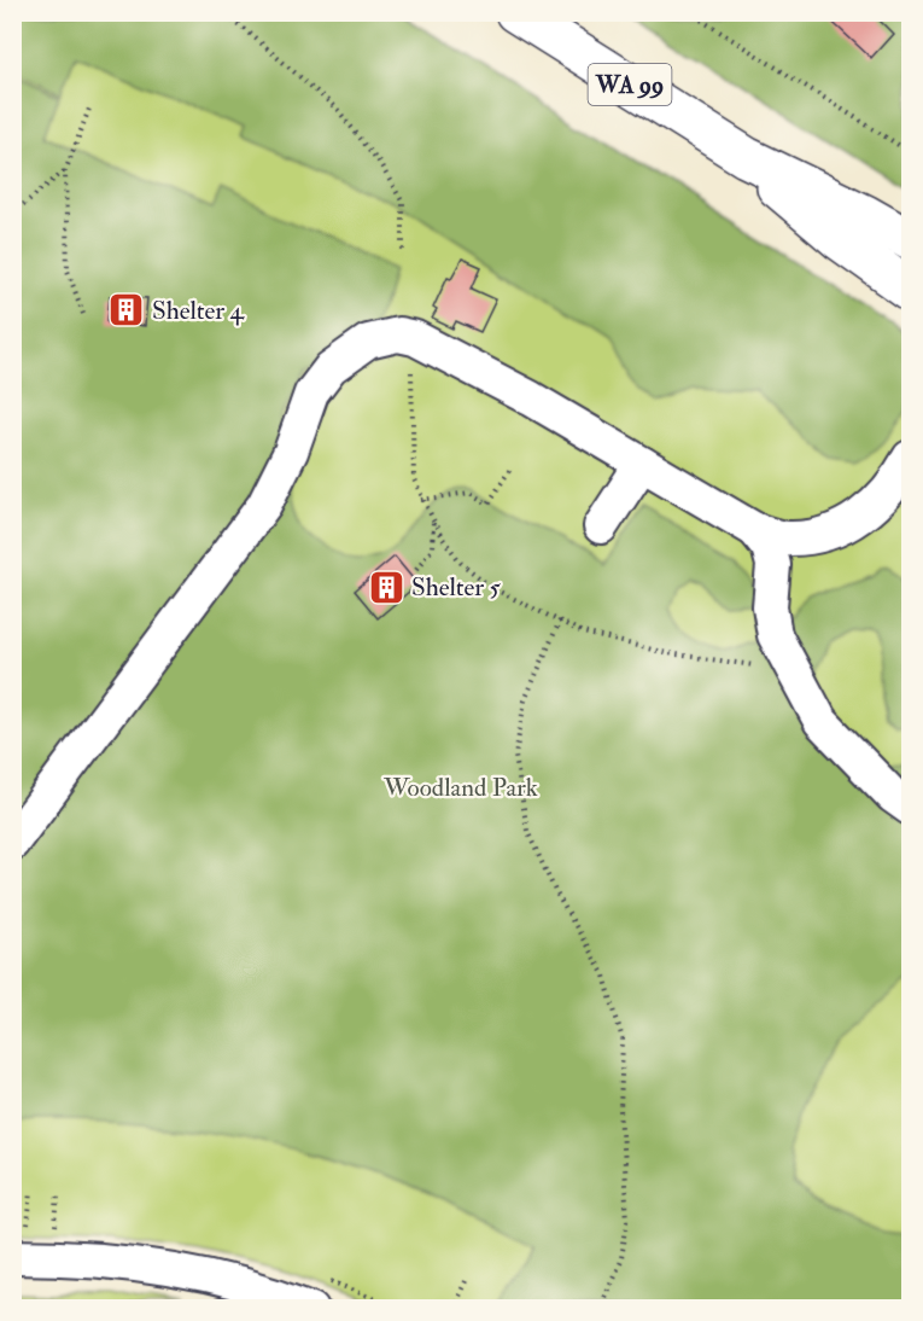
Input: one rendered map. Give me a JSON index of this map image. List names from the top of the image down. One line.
{"streets":{"highway":["WA 99"]},"parks":["Woodland Park"],"places":{"building":["Shelter 4","Shelter 5"]}}
